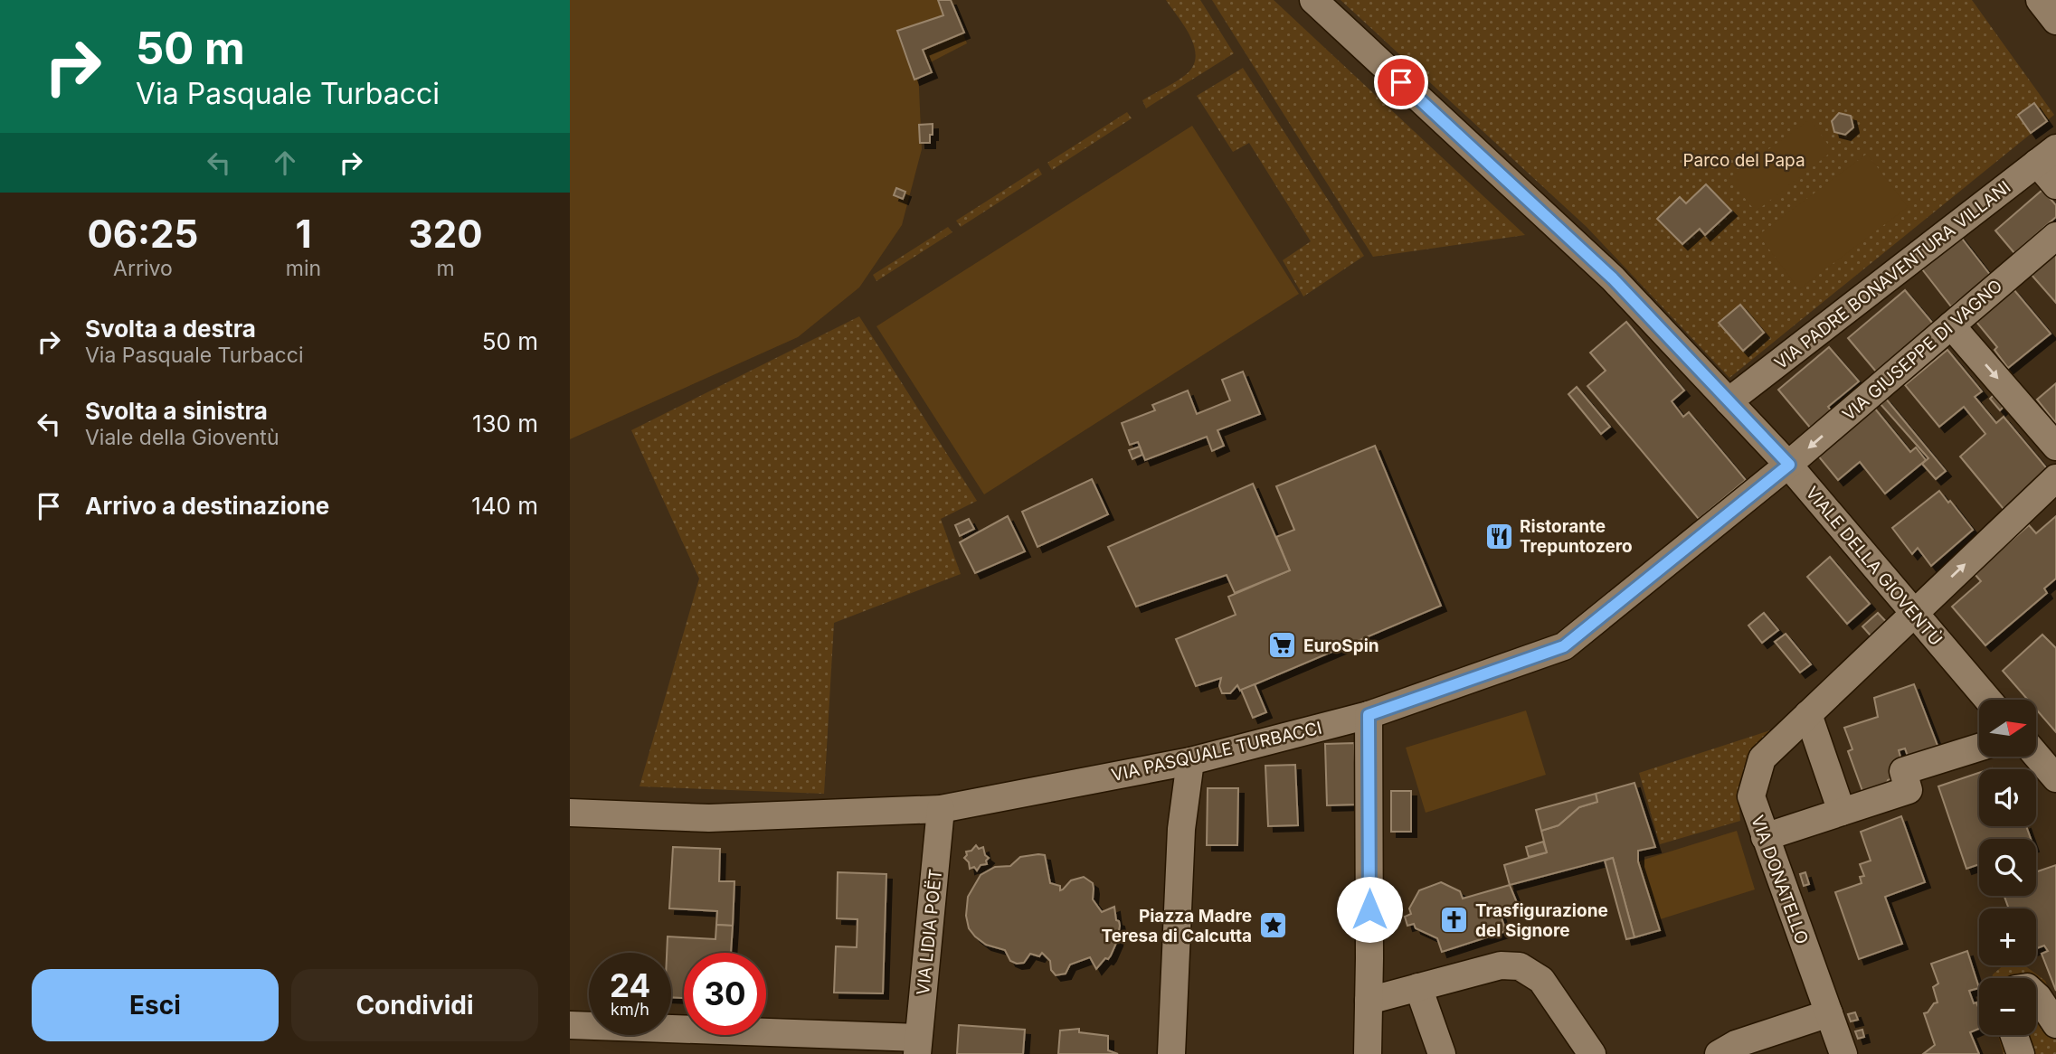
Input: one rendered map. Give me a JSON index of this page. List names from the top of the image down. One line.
{"streets":{"street":["VIA PADRE BONAVENTURA VILLANI","VIA GIUSEPPE DI VAGNO","VIALE DELLA GIOVENTÙ","VIA PASQUALE TURBACCI","VIA DONATELLO","VIA LIDIA POËT"]},"crossings":[["VIA PADRE BONAVENTURA VILLANI","VIALE DELLA GIOVENTÙ"],["VIA GIUSEPPE DI VAGNO","VIALE DELLA GIOVENTÙ"],["VIA GIUSEPPE DI VAGNO","VIA PASQUALE TURBACCI"],["VIALE DELLA GIOVENTÙ","VIA PASQUALE TURBACCI"],["VIALE DELLA GIOVENTÙ","VIA DONATELLO"],["VIA PASQUALE TURBACCI","VIA LIDIA POËT"]],"one_way":["VIA GIUSEPPE DI VAGNO"],"parks":["Parco del Papa"],"places":{"restaurant":["Ristorante Trepuntozero"],"supermarket":["EuroSpin"],"church":["Trasfigurazione del Signore"],"place":["Piazza Madre Teresa di Calcutta"]},"north":"right","page":{"turn":["50 m","Via Pasquale Turbacci"],"eta":["06:25","Arrivo","1","min","320","m"],"list":[{"name":"Svolta a destra","note":"Via Pasquale Turbacci","value":"50 m"},{"name":"Svolta a sinistra","note":"Viale della Gioventù","value":"130 m"},{"name":"Arrivo a destinazione","value":"140 m"}],"map_buttons":["+","−"],"speed":"24 km/h","limit":"30","buttons":["Esci","Condividi"]}}
